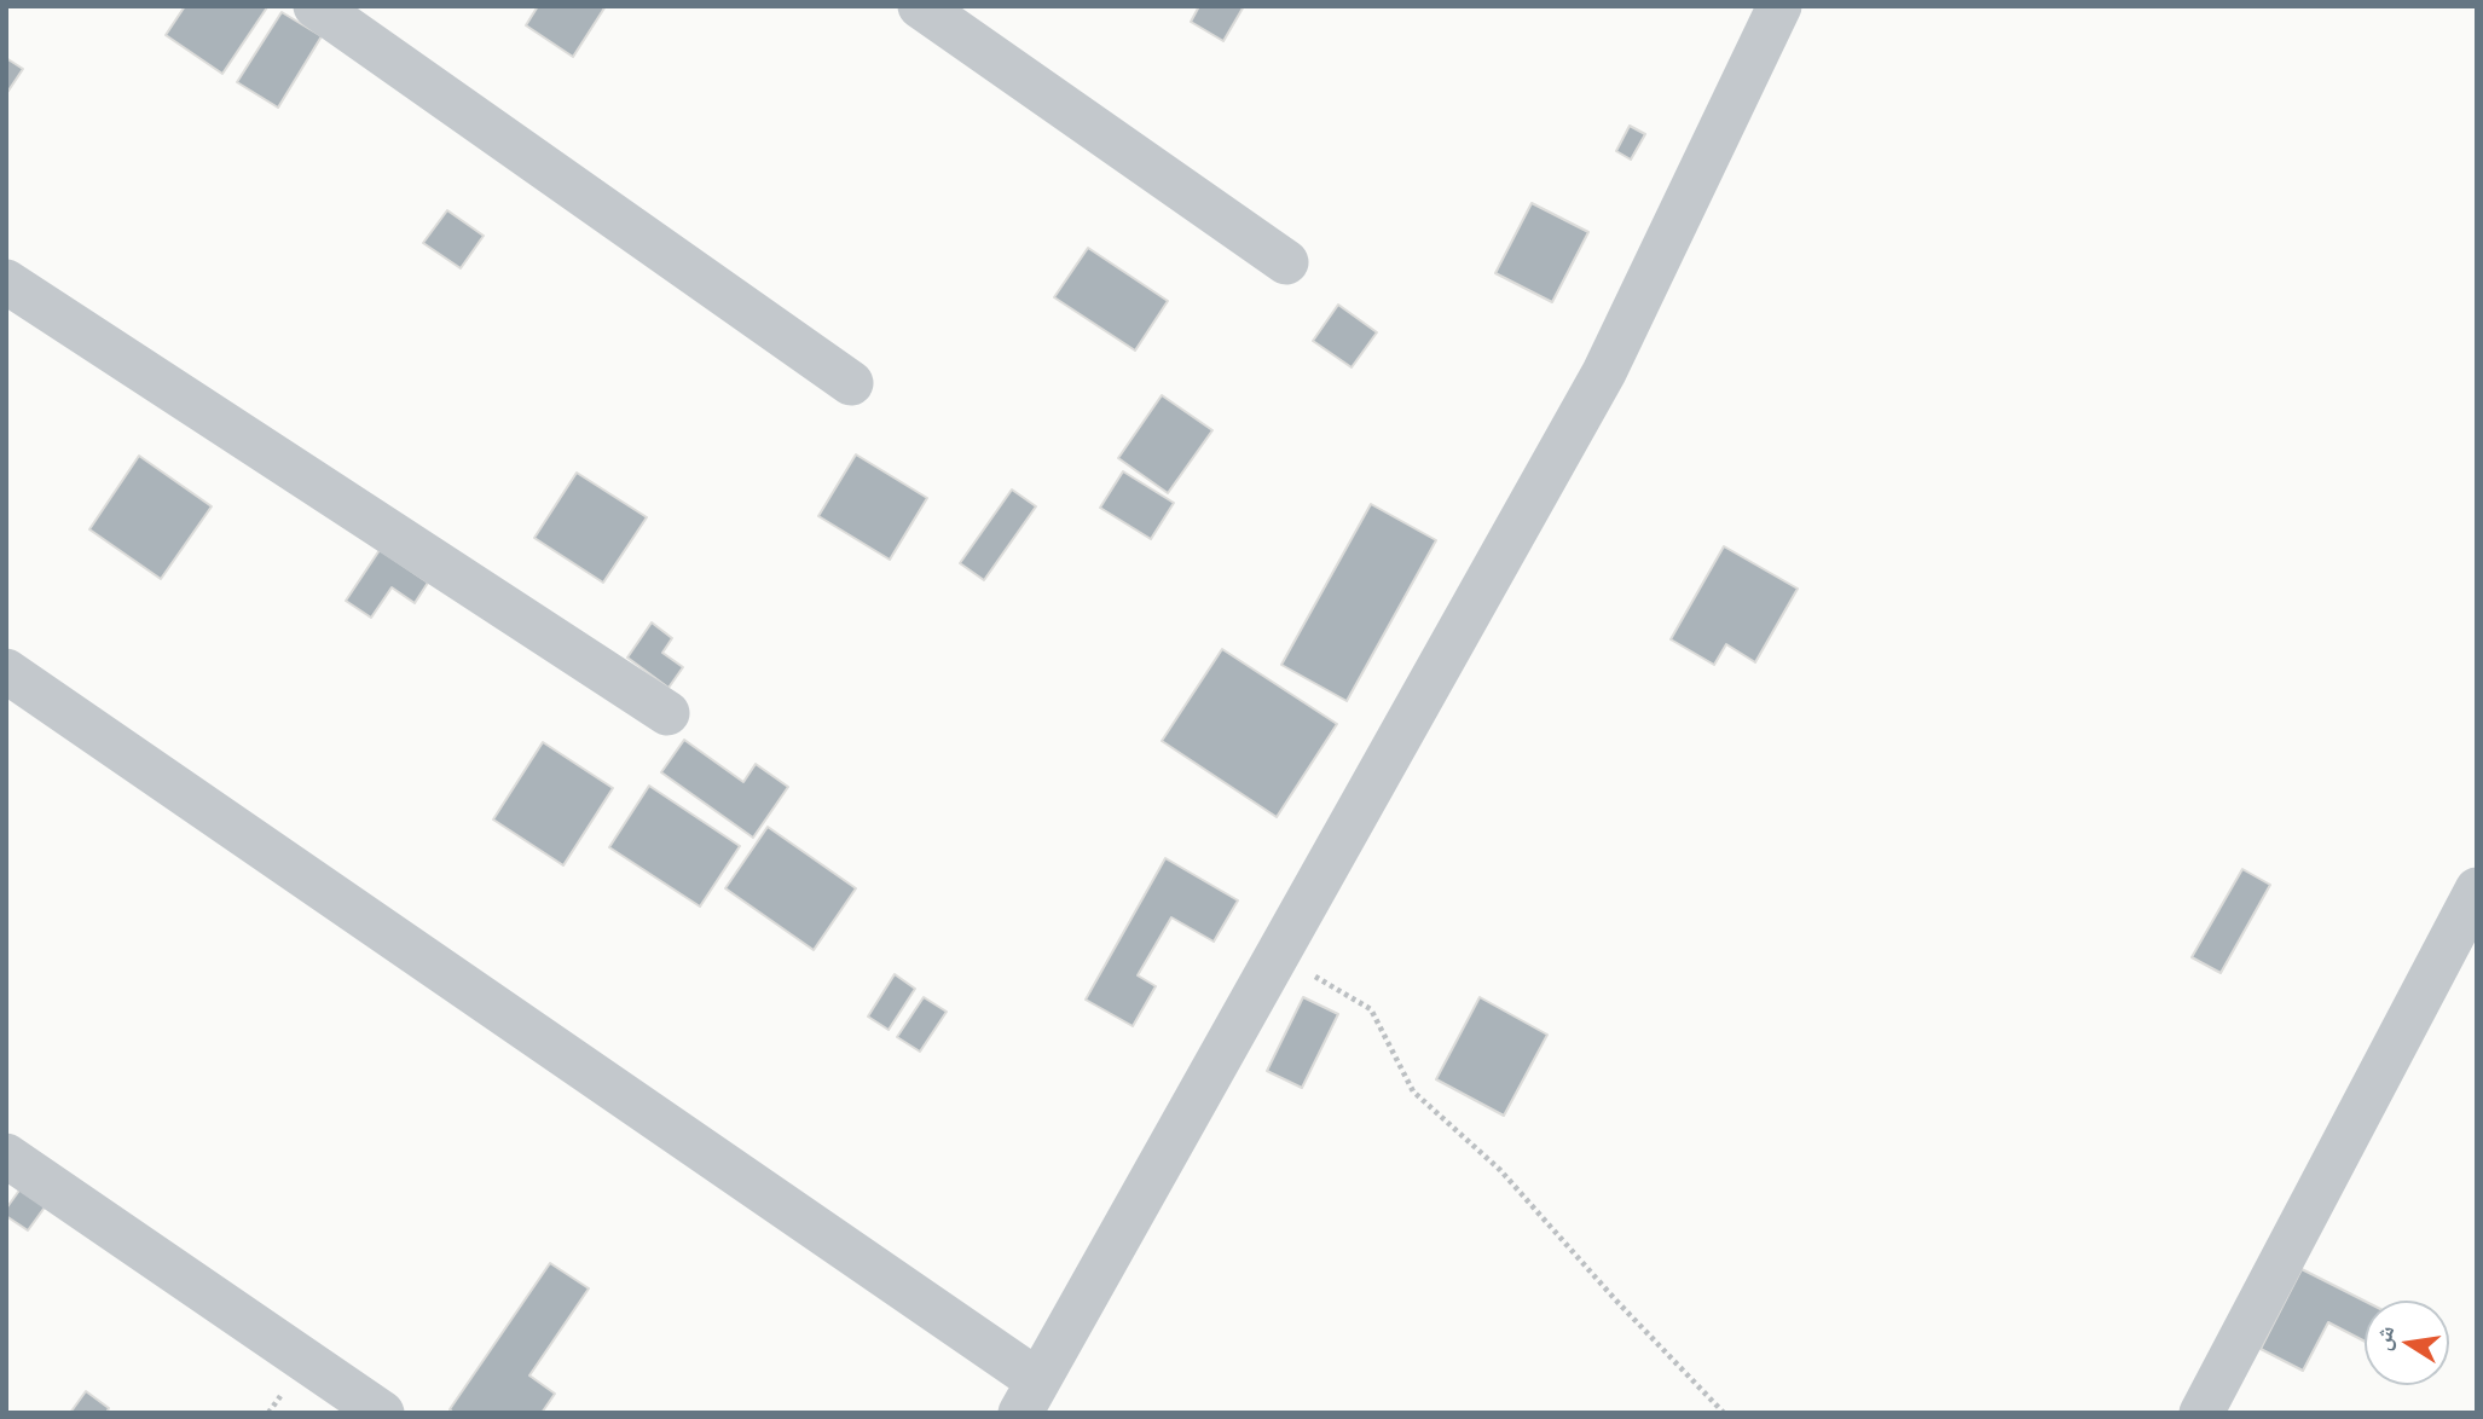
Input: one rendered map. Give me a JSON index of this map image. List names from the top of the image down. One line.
{"north":"left"}
